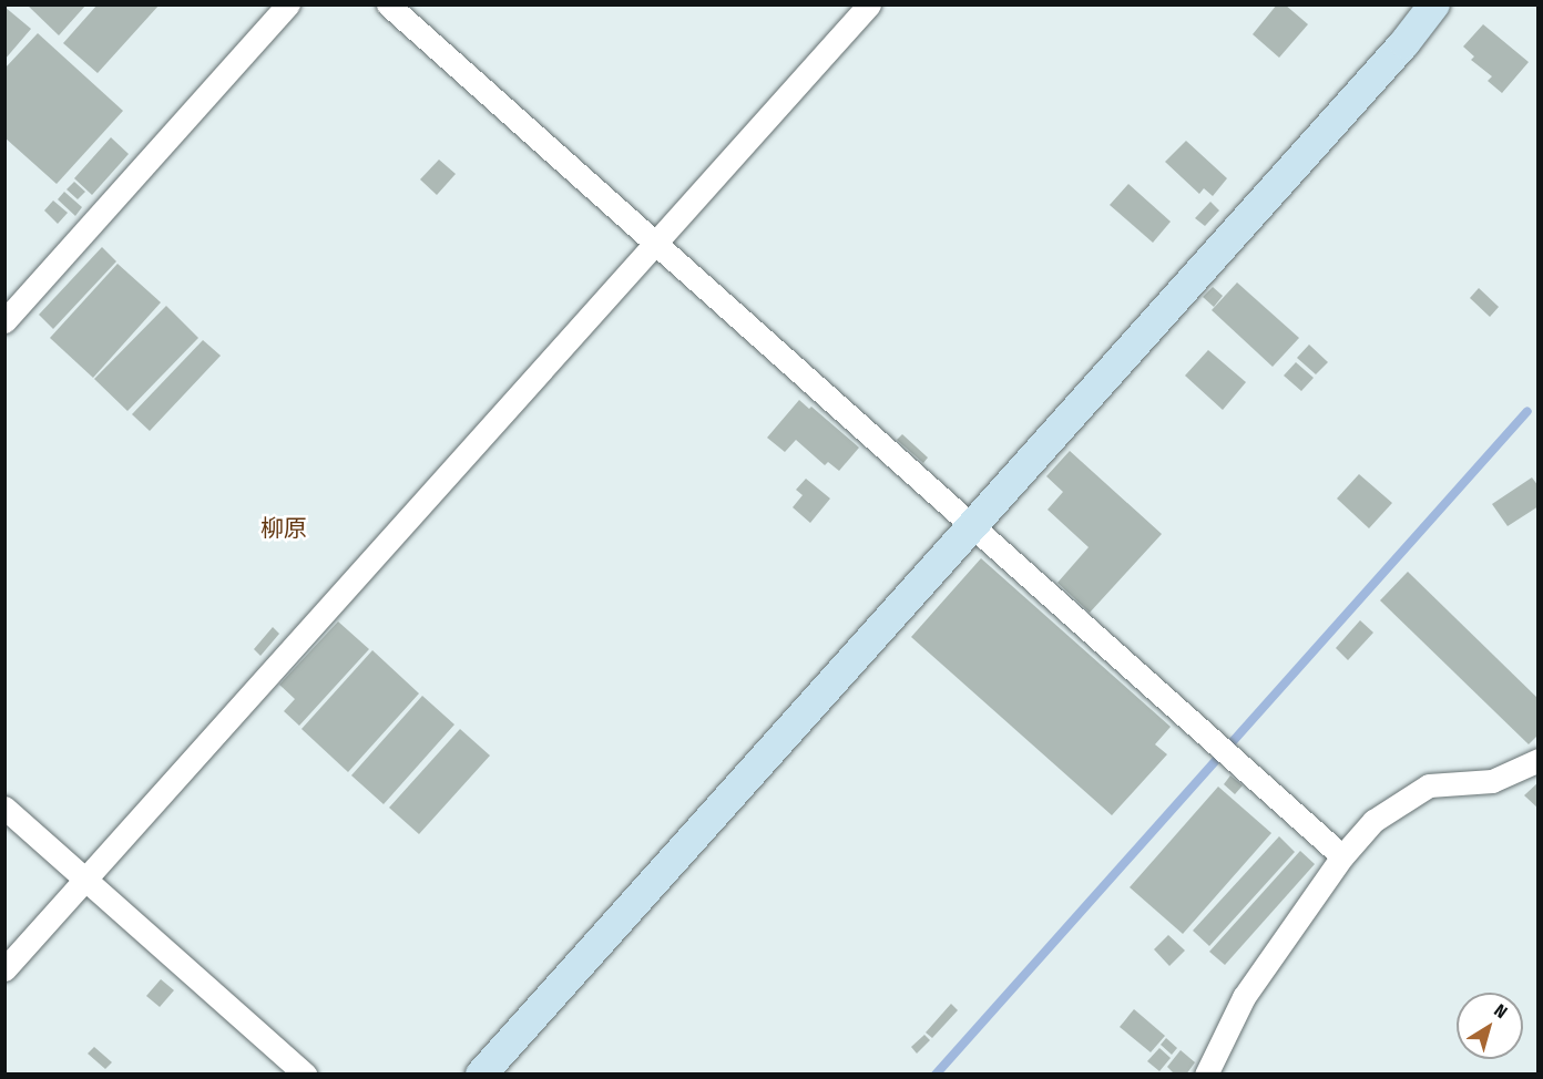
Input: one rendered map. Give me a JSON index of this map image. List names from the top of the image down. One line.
{"districts":["柳原"],"north":"top right"}
